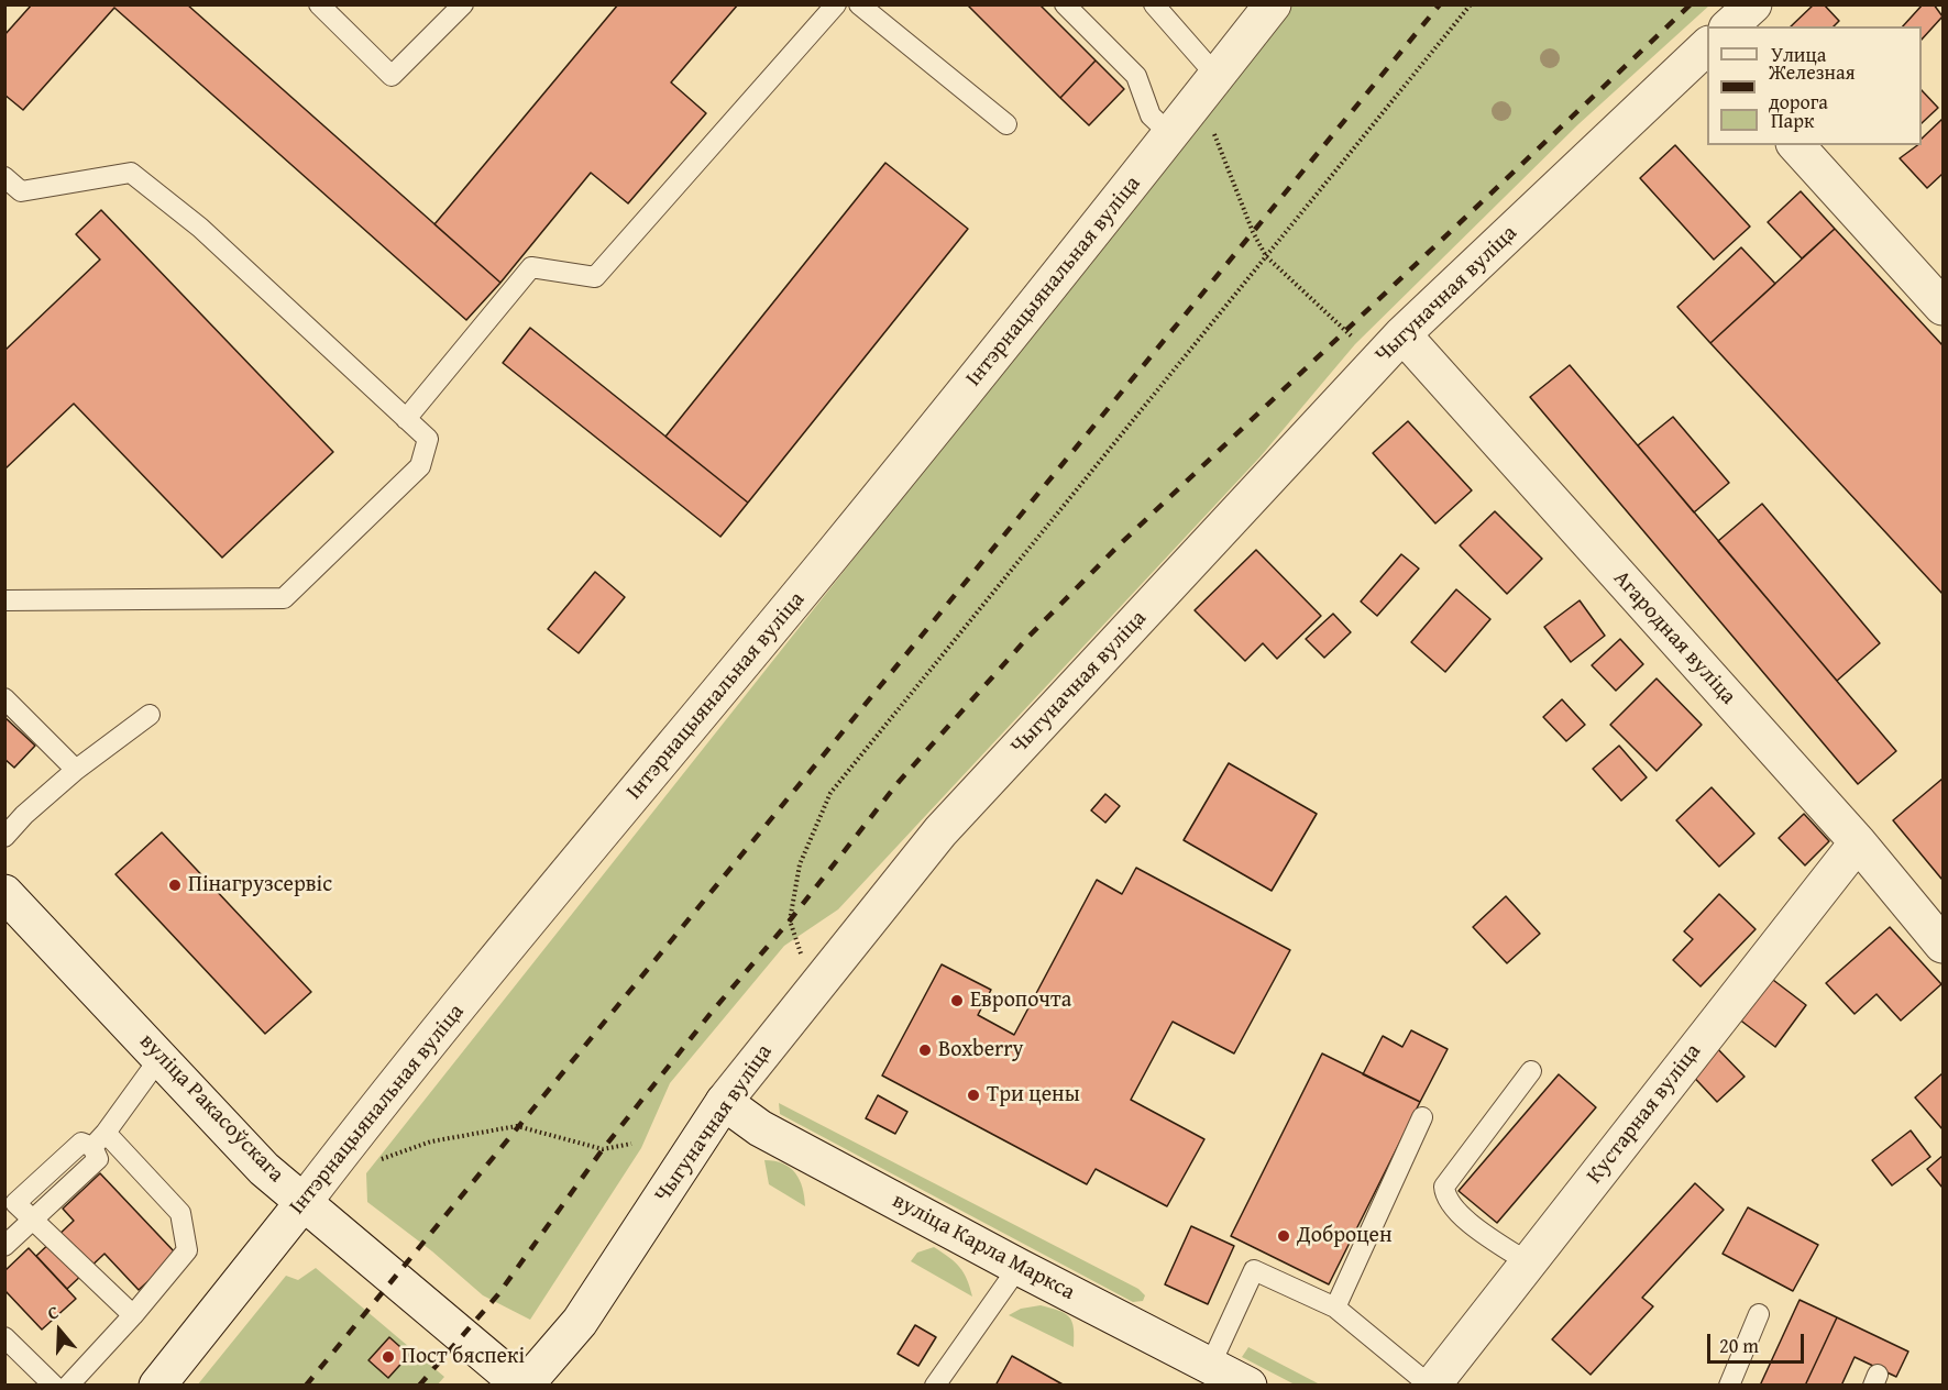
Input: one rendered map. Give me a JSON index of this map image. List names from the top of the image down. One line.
{"streets":{"street":["Інтэрнацыянальная вуліца","Чыгуначная вуліца","Агародная вуліца","вуліца Ракасоўскага","Кустарная вуліца","вуліца Карла Маркса"]},"crossings":[["Інтэрнацыянальная вуліца","вуліца Ракасоўскага"],["Чыгуначная вуліца","Агародная вуліца"],["Чыгуначная вуліца","вуліца Ракасоўскага"],["Чыгуначная вуліца","вуліца Карла Маркса"],["Агародная вуліца","Кустарная вуліца"]],"places":["Пінагрузсервіс","Европочта","Boxberry","Три цены","Доброцен","Пост бяспекі"],"legend":["Улица","Железная дорога","Парк"],"scale_bar":"20 m","north":"top"}
